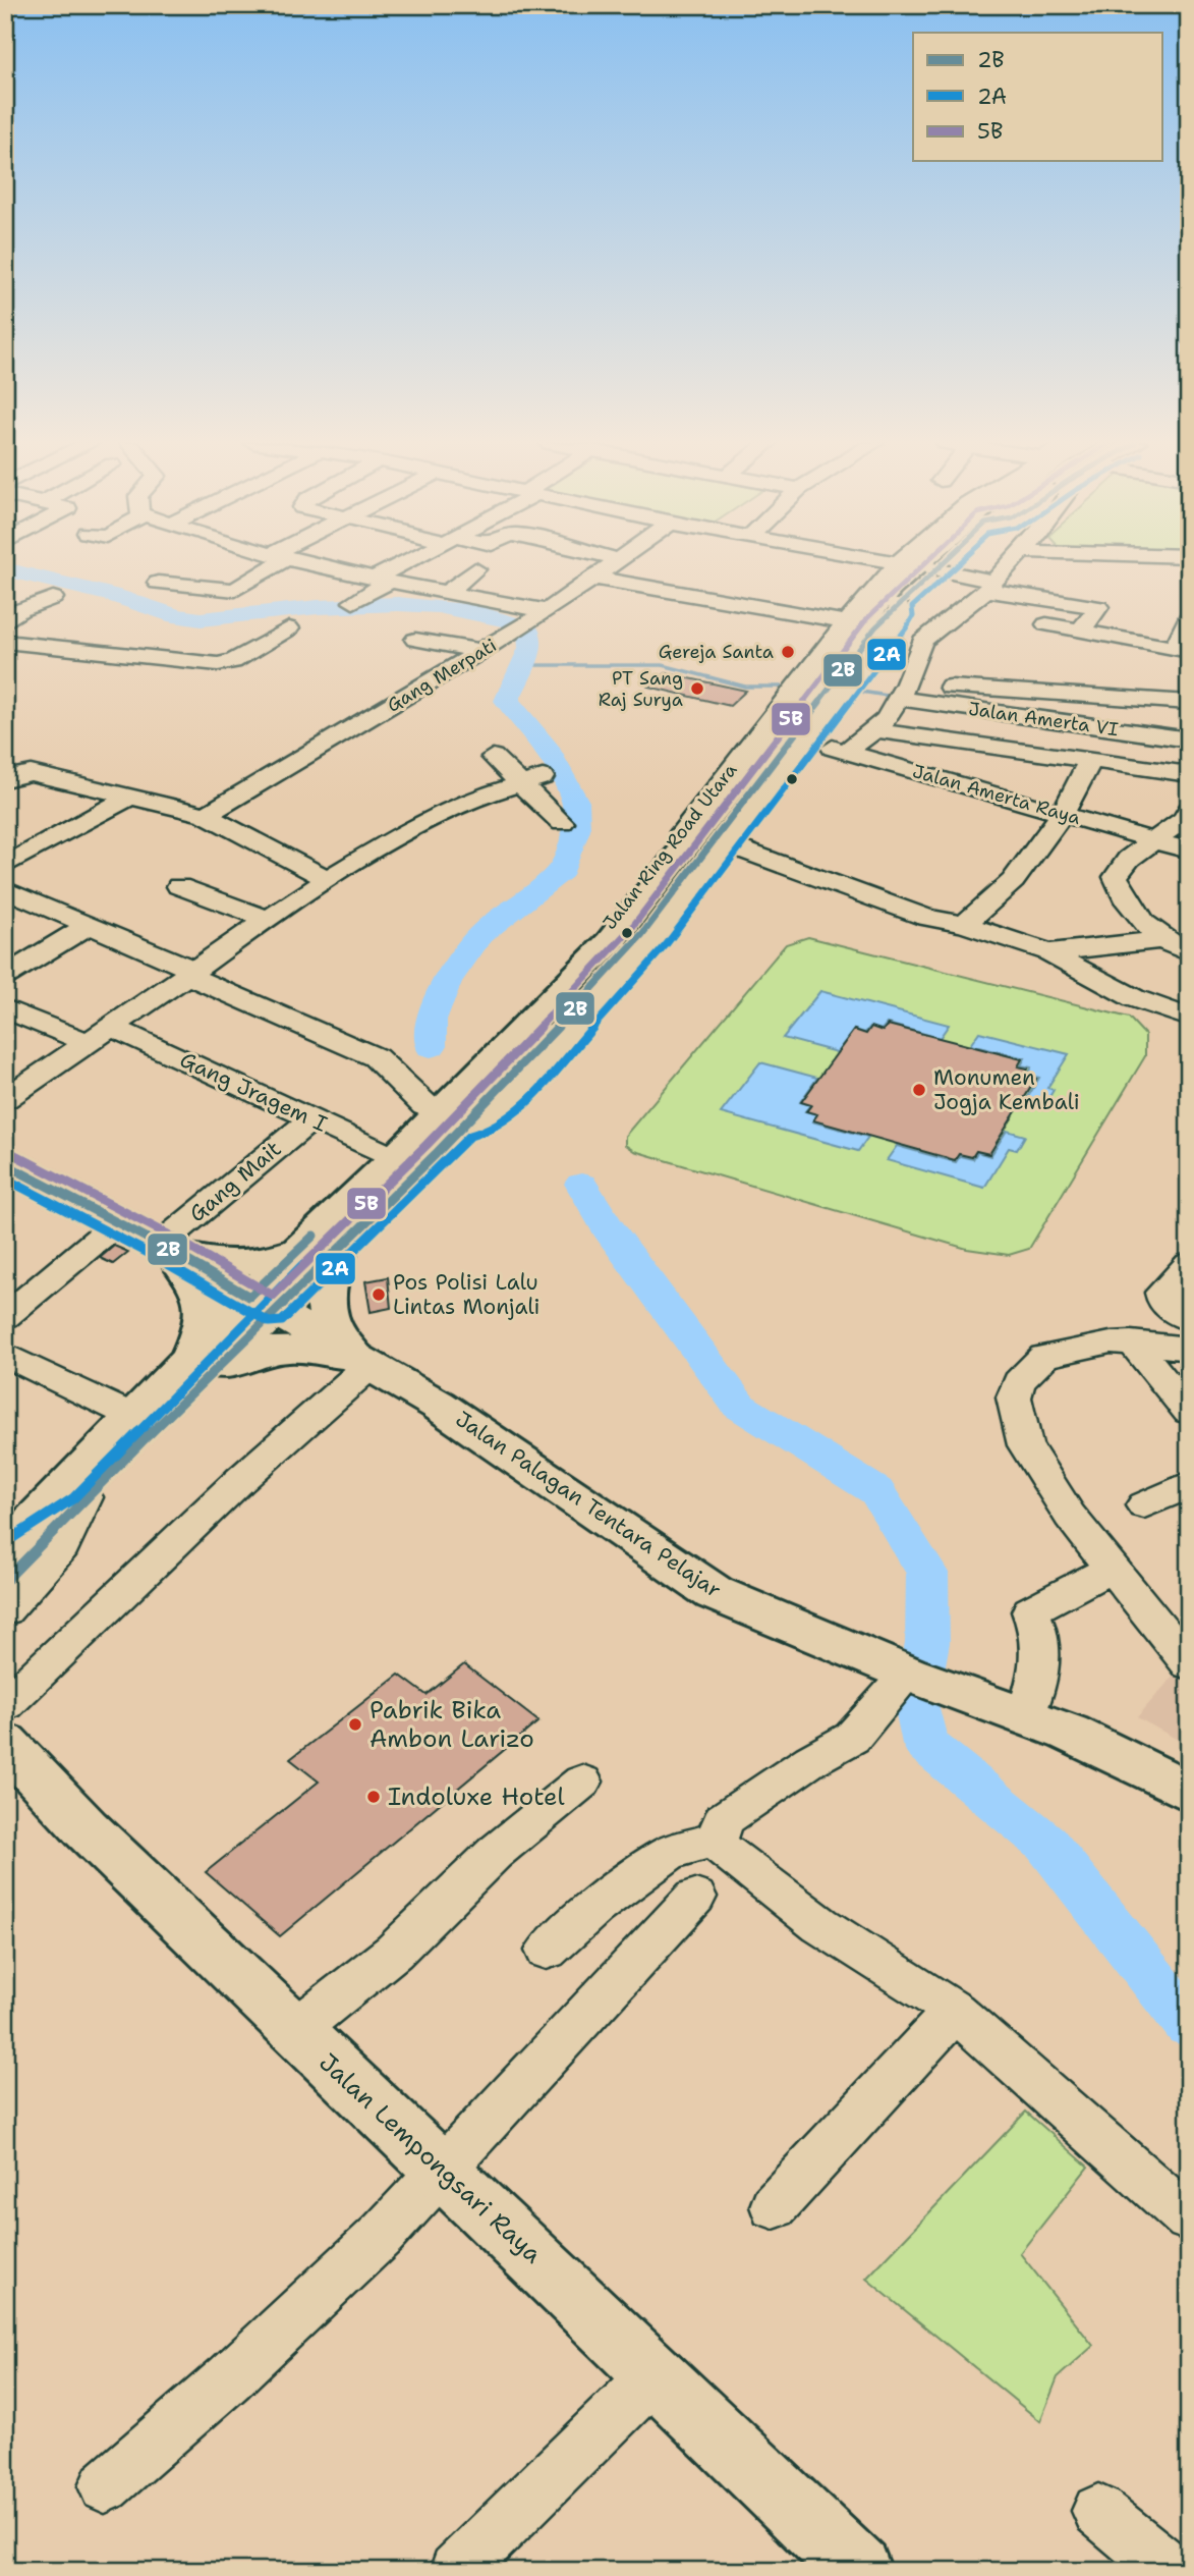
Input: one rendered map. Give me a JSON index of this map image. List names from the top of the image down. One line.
{"streets":{"main road":["Jalan Palagan Tentara Pelajar","Jalan Lempongsari Raya"],"street":["Gang Merpati","Jalan Amerta VI","Jalan Amerta Raya","Jalan Ring Road Utara","Gang Jragem I","Gang Mait"]},"crossings":[["Jalan Amerta Raya","Jalan Ring Road Utara"],["Gang Jragem I","Gang Mait"],["Gang Mait","Jalan Palagan Tentara Pelajar"]],"places":["Gereja Santa","PT Sang Raj Surya","Monumen Jogja Kembali","Pos Polisi Lalu Lintas Monjali","Pabrik Bika Ambon Larizo","Indoluxe Hotel"],"lines":["transit line 2B","transit line 2A","transit line 5B"],"legend":["2B","2A","5B"]}
